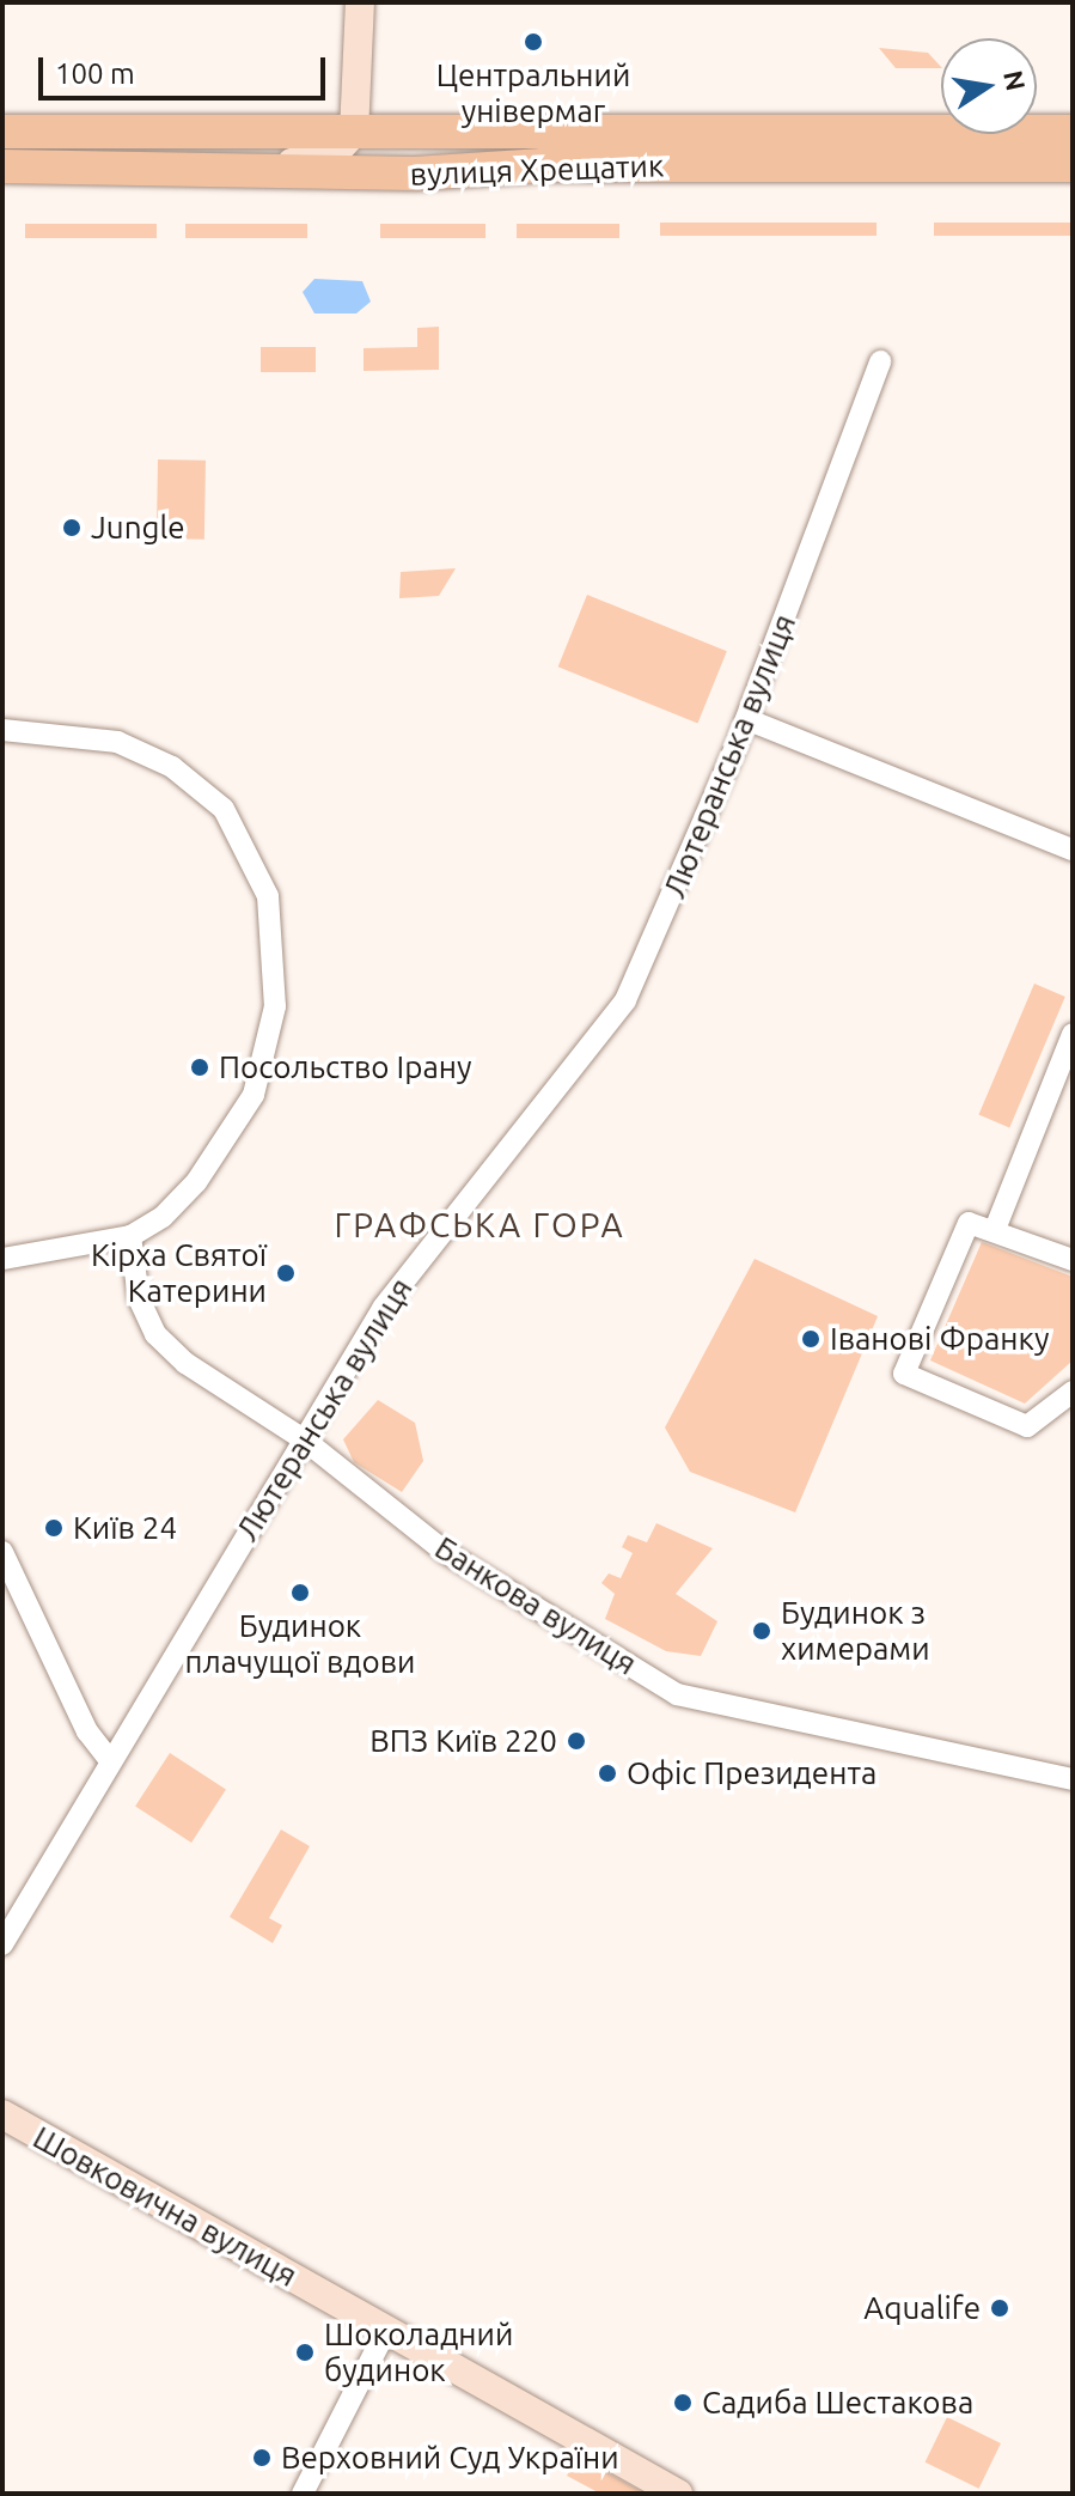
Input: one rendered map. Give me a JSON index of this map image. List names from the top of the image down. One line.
{"streets":{"main road":["вулиця Хрещатик"],"street":["Лютеранська вулиця","Банкова вулиця","Шовковична вулиця"]},"crossings":[["Лютеранська вулиця","Банкова вулиця"]],"districts":["ГРАФСЬКА ГОРА"],"places":["Центральний універмаг","Jungle","Посольство Ірану","Кірха Святої Катерини","Іванові Франку","Київ 24","Будинок плачущої вдови","Будинок з химерами","ВПЗ Київ 220","Офіс Президента","Aqualife","Шоколадний будинок","Садиба Шестакова","Верховний Суд України"],"scale_bar":"100 m","north":"right"}
